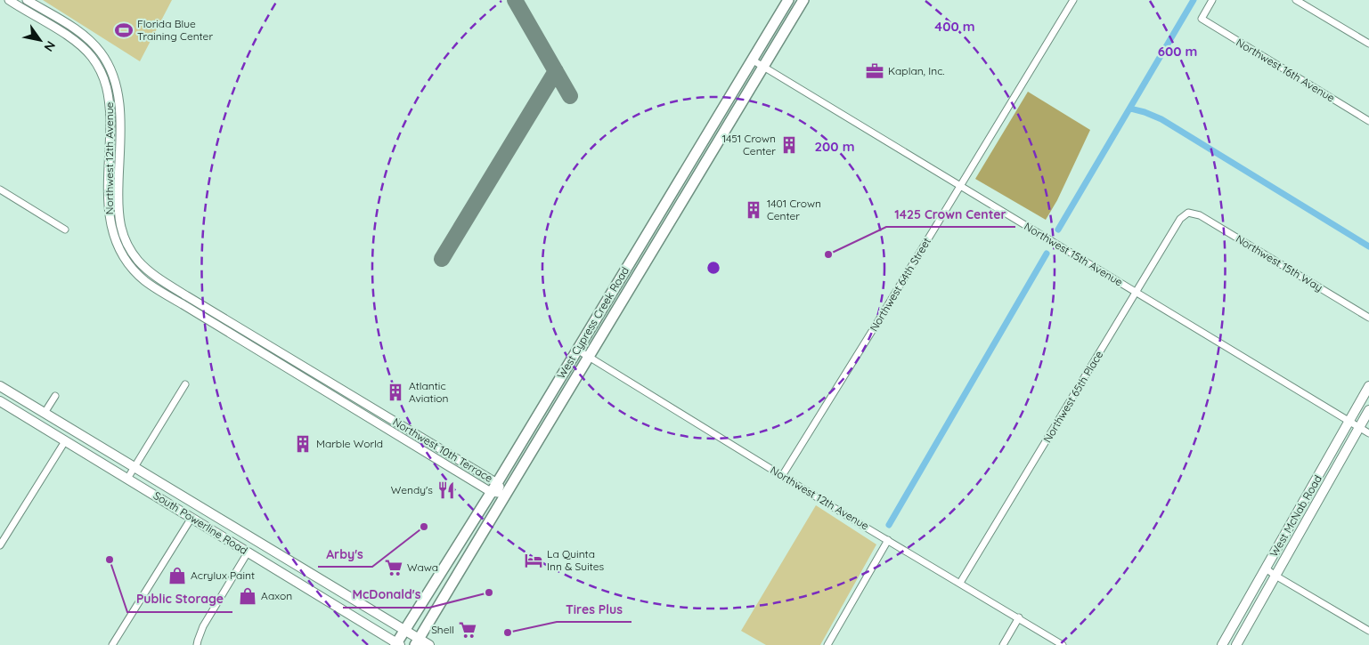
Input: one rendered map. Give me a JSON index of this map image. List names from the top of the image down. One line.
{"streets":{"main road":["West Cypress Creek Road","West McNab Road","South Powerline Road"],"street":["Northwest 16th Avenue","Northwest 12th Avenue","Northwest 15th Avenue","Northwest 15th Way","Northwest 64th Street","Northwest 65th Place","Northwest 10th Terrace"]},"crossings":[["Northwest 12th Avenue","Northwest 64th Street"],["Northwest 12th Avenue","West Cypress Creek Road"],["Northwest 12th Avenue","Northwest 65th Place"],["Northwest 12th Avenue","Northwest 10th Terrace"],["Northwest 15th Avenue","Northwest 64th Street"],["Northwest 15th Avenue","West Cypress Creek Road"],["Northwest 15th Avenue","Northwest 65th Place"],["Northwest 15th Avenue","West McNab Road"],["Northwest 15th Way","Northwest 65th Place"],["West Cypress Creek Road","Northwest 10th Terrace"],["West Cypress Creek Road","South Powerline Road"]],"places":{"sports":["Florida Blue Training Center"],"office":["Kaplan, Inc."],"building":["1451 Crown Center","1401 Crown Center","Atlantic Aviation","Marble World"],"other":["1425 Crown Center","Arby's","Public Storage","McDonald's","Tires Plus"],"restaurant":["Wendy's"],"hotel":["La Quinta Inn & Suites"],"supermarket":["Wawa","Shell"],"shop":["Acrylux Paint","Aaxon"]},"north":"bottom right","rings":["400 m","600 m","200 m"]}
